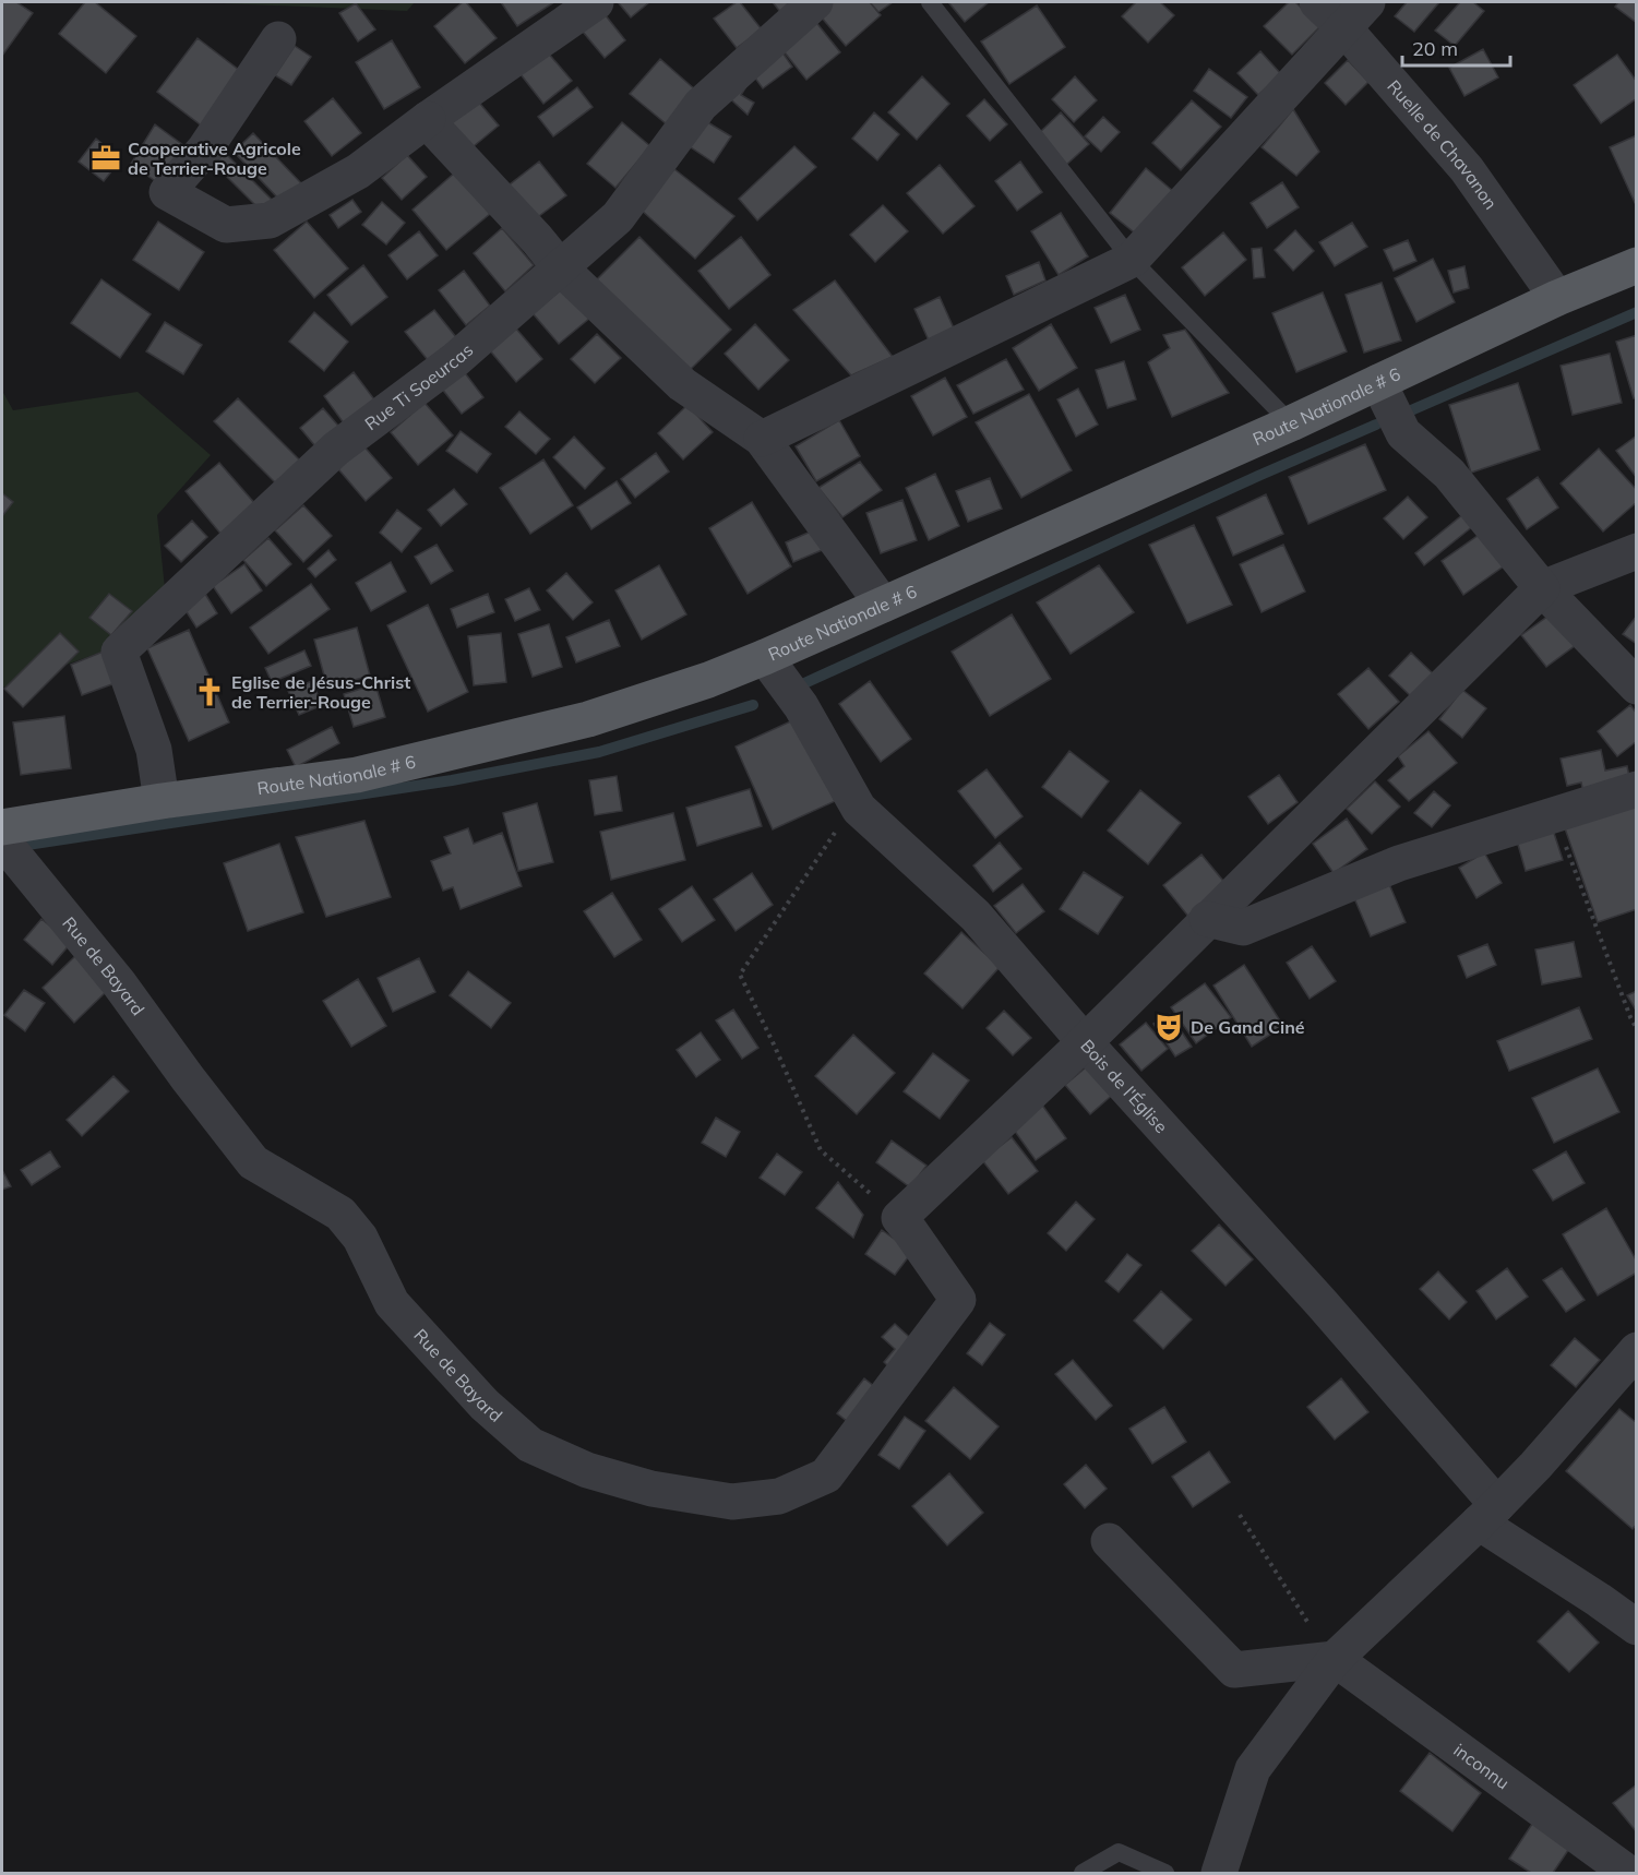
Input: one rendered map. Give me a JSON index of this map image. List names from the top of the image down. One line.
{"streets":{"main road":["Route Nationale # 6"],"street":["Ruelle de Chavanon","Rue Ti Soeurcas","Rue de Bayard","Bois de l'Église","inconnu"]},"crossings":[["Ruelle de Chavanon","Route Nationale # 6"],["Rue Ti Soeurcas","Route Nationale # 6"],["Route Nationale # 6","Bois de l'Église"]],"places":{"office":["Cooperative Agricole de Terrier-Rouge"],"church":["Eglise de Jésus-Christ de Terrier-Rouge"],"theatre":["De Gand Ciné"]},"scale_bar":"20 m"}
